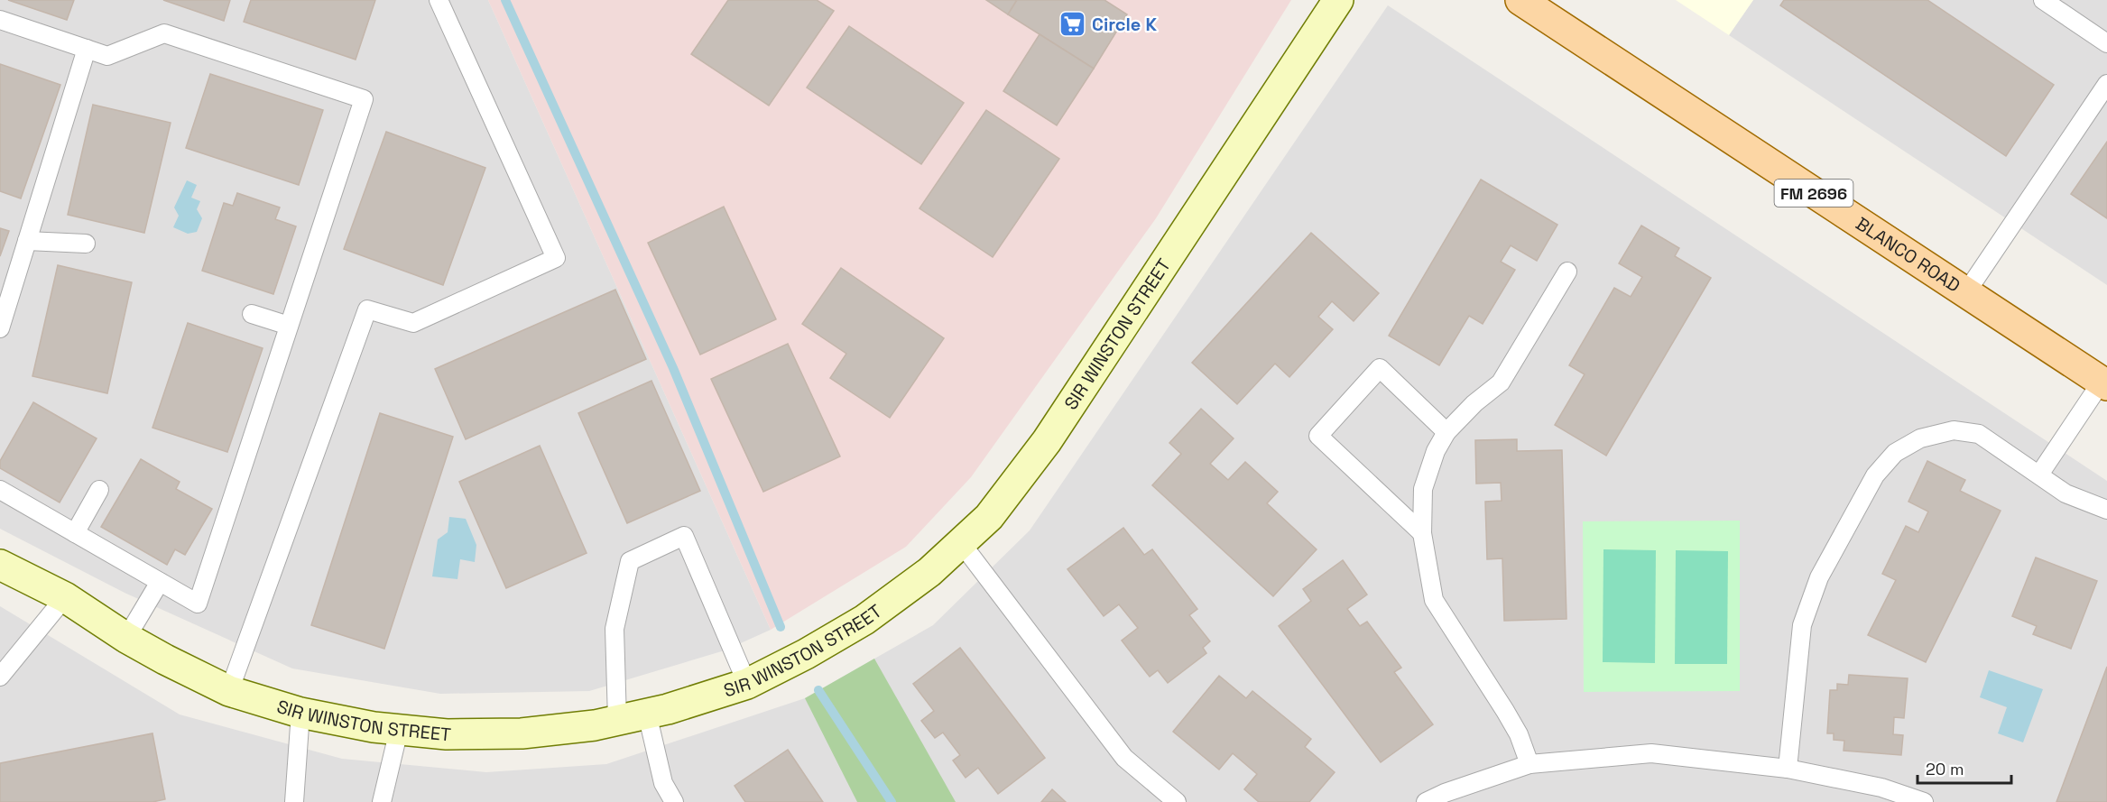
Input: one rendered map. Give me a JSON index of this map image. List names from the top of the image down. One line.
{"streets":{"main road":["FM 2696","BLANCO ROAD"],"street":["SIR WINSTON STREET"]},"places":{"supermarket":["Circle K"]},"scale_bar":"20 m"}
